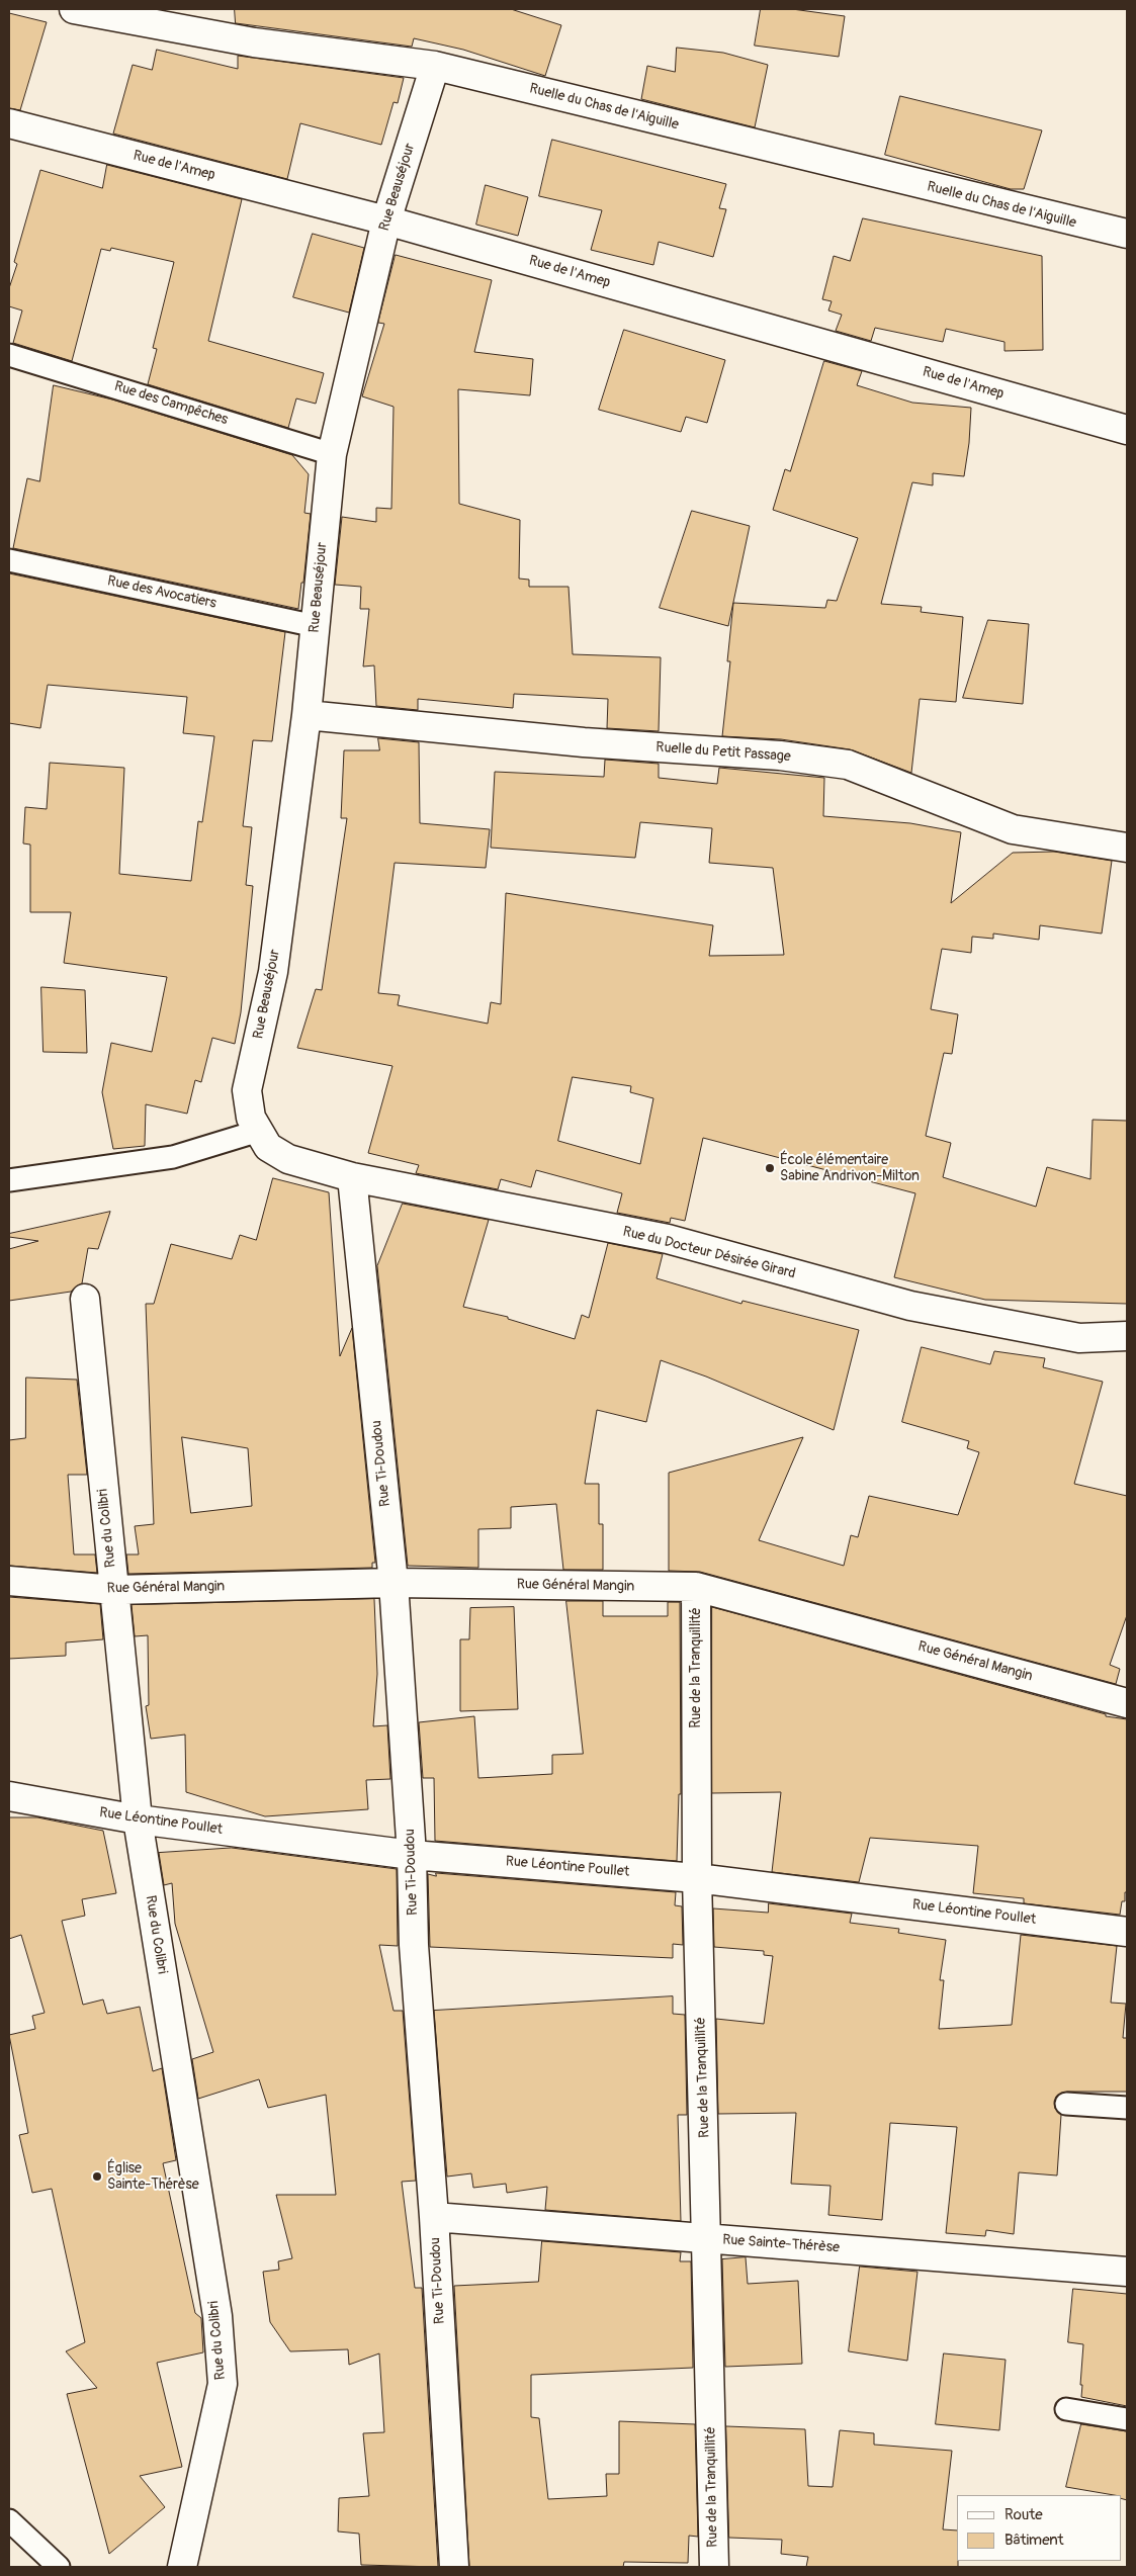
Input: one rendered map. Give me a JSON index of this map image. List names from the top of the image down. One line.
{"streets":{"street":["Ruelle du Chas de l'Aiguille","Rue de l'Amep","Rue Beauséjour","Ruelle du Petit Passage","Rue du Docteur Désirée Girard","Rue Ti-Doudou","Rue du Colibri","Rue Général Mangin","Rue de la Tranquillité","Rue Léontine Poullet","Rue Sainte-Thérèse"],"lane":["Rue des Campêches","Rue des Avocatiers"]},"crossings":[["Ruelle du Chas de l'Aiguille","Rue Beauséjour"],["Rue de l'Amep","Rue Beauséjour"],["Rue Beauséjour","Rue des Campêches"],["Rue Beauséjour","Rue des Avocatiers"],["Rue Beauséjour","Ruelle du Petit Passage"],["Rue Beauséjour","Rue du Docteur Désirée Girard"],["Rue du Docteur Désirée Girard","Rue Ti-Doudou"],["Rue Ti-Doudou","Rue Général Mangin"],["Rue Ti-Doudou","Rue Léontine Poullet"],["Rue Ti-Doudou","Rue Sainte-Thérèse"],["Rue du Colibri","Rue Général Mangin"],["Rue du Colibri","Rue Léontine Poullet"],["Rue Général Mangin","Rue de la Tranquillité"],["Rue de la Tranquillité","Rue Léontine Poullet"],["Rue de la Tranquillité","Rue Sainte-Thérèse"]],"places":["École élémentaire Sabine Andrivon-Milton","Église Sainte-Thérèse"],"legend":["Route","Bâtiment"]}
